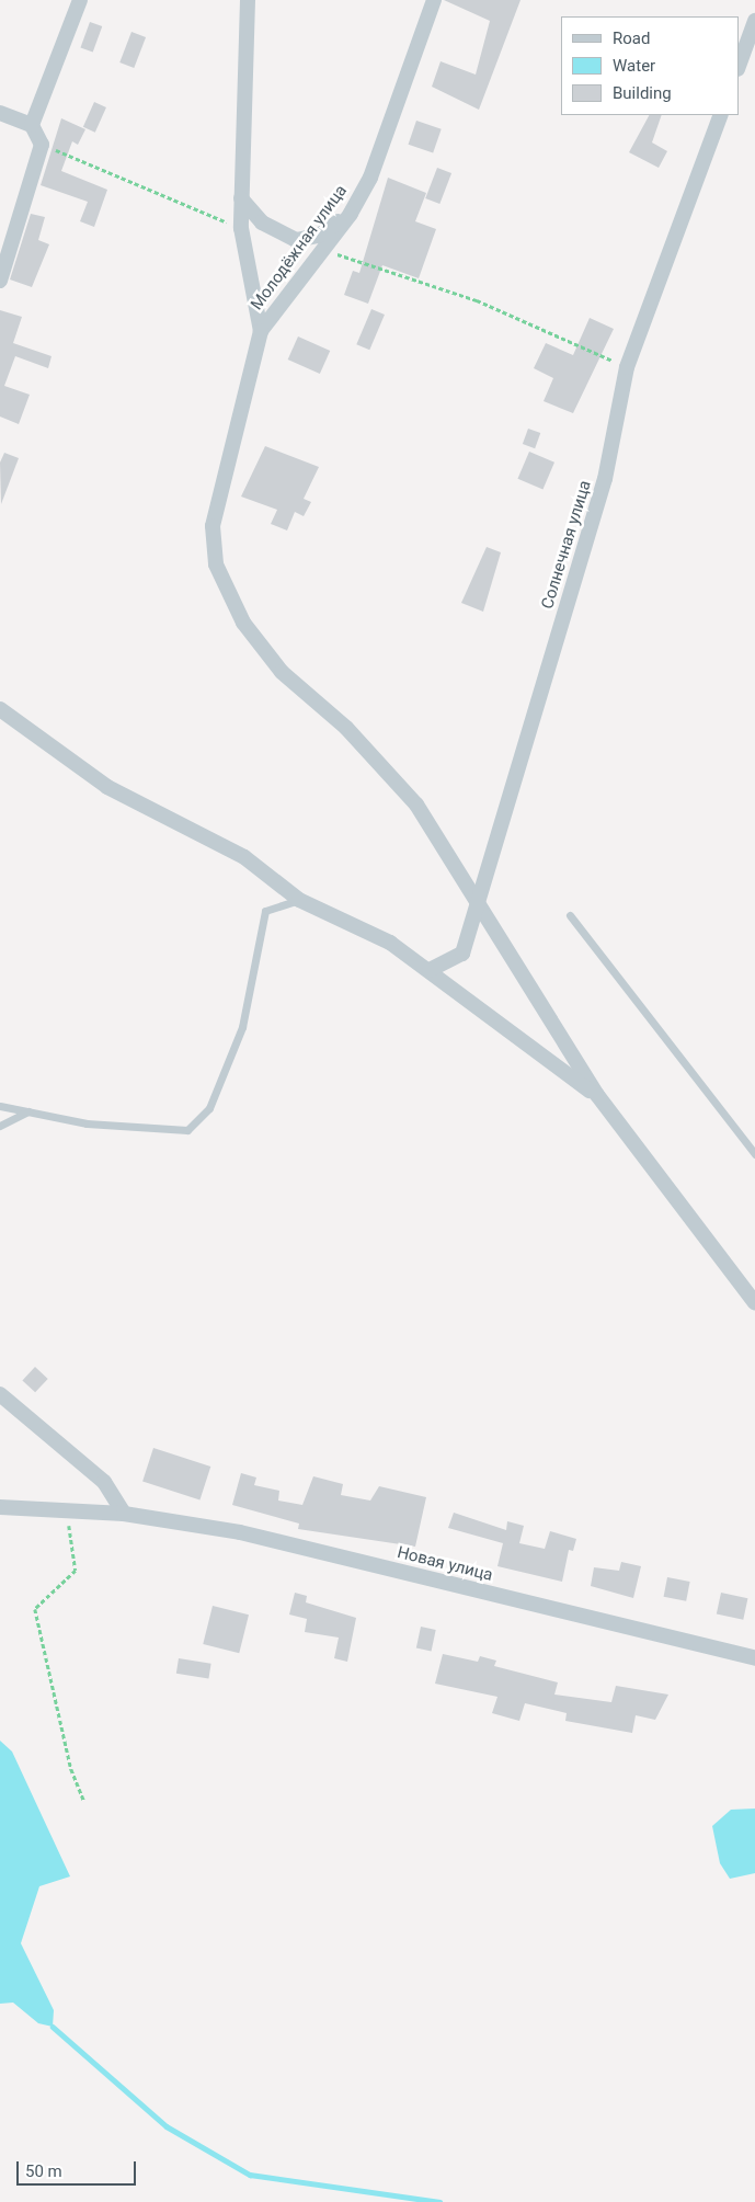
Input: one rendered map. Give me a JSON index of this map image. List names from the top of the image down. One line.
{"streets":{"street":["Молодёжная улица","Солнечная улица","Новая улица"]},"crossings":[["Молодёжная улица","Солнечная улица"]],"legend":["Road","Water","Building"],"scale_bar":"50 m"}
